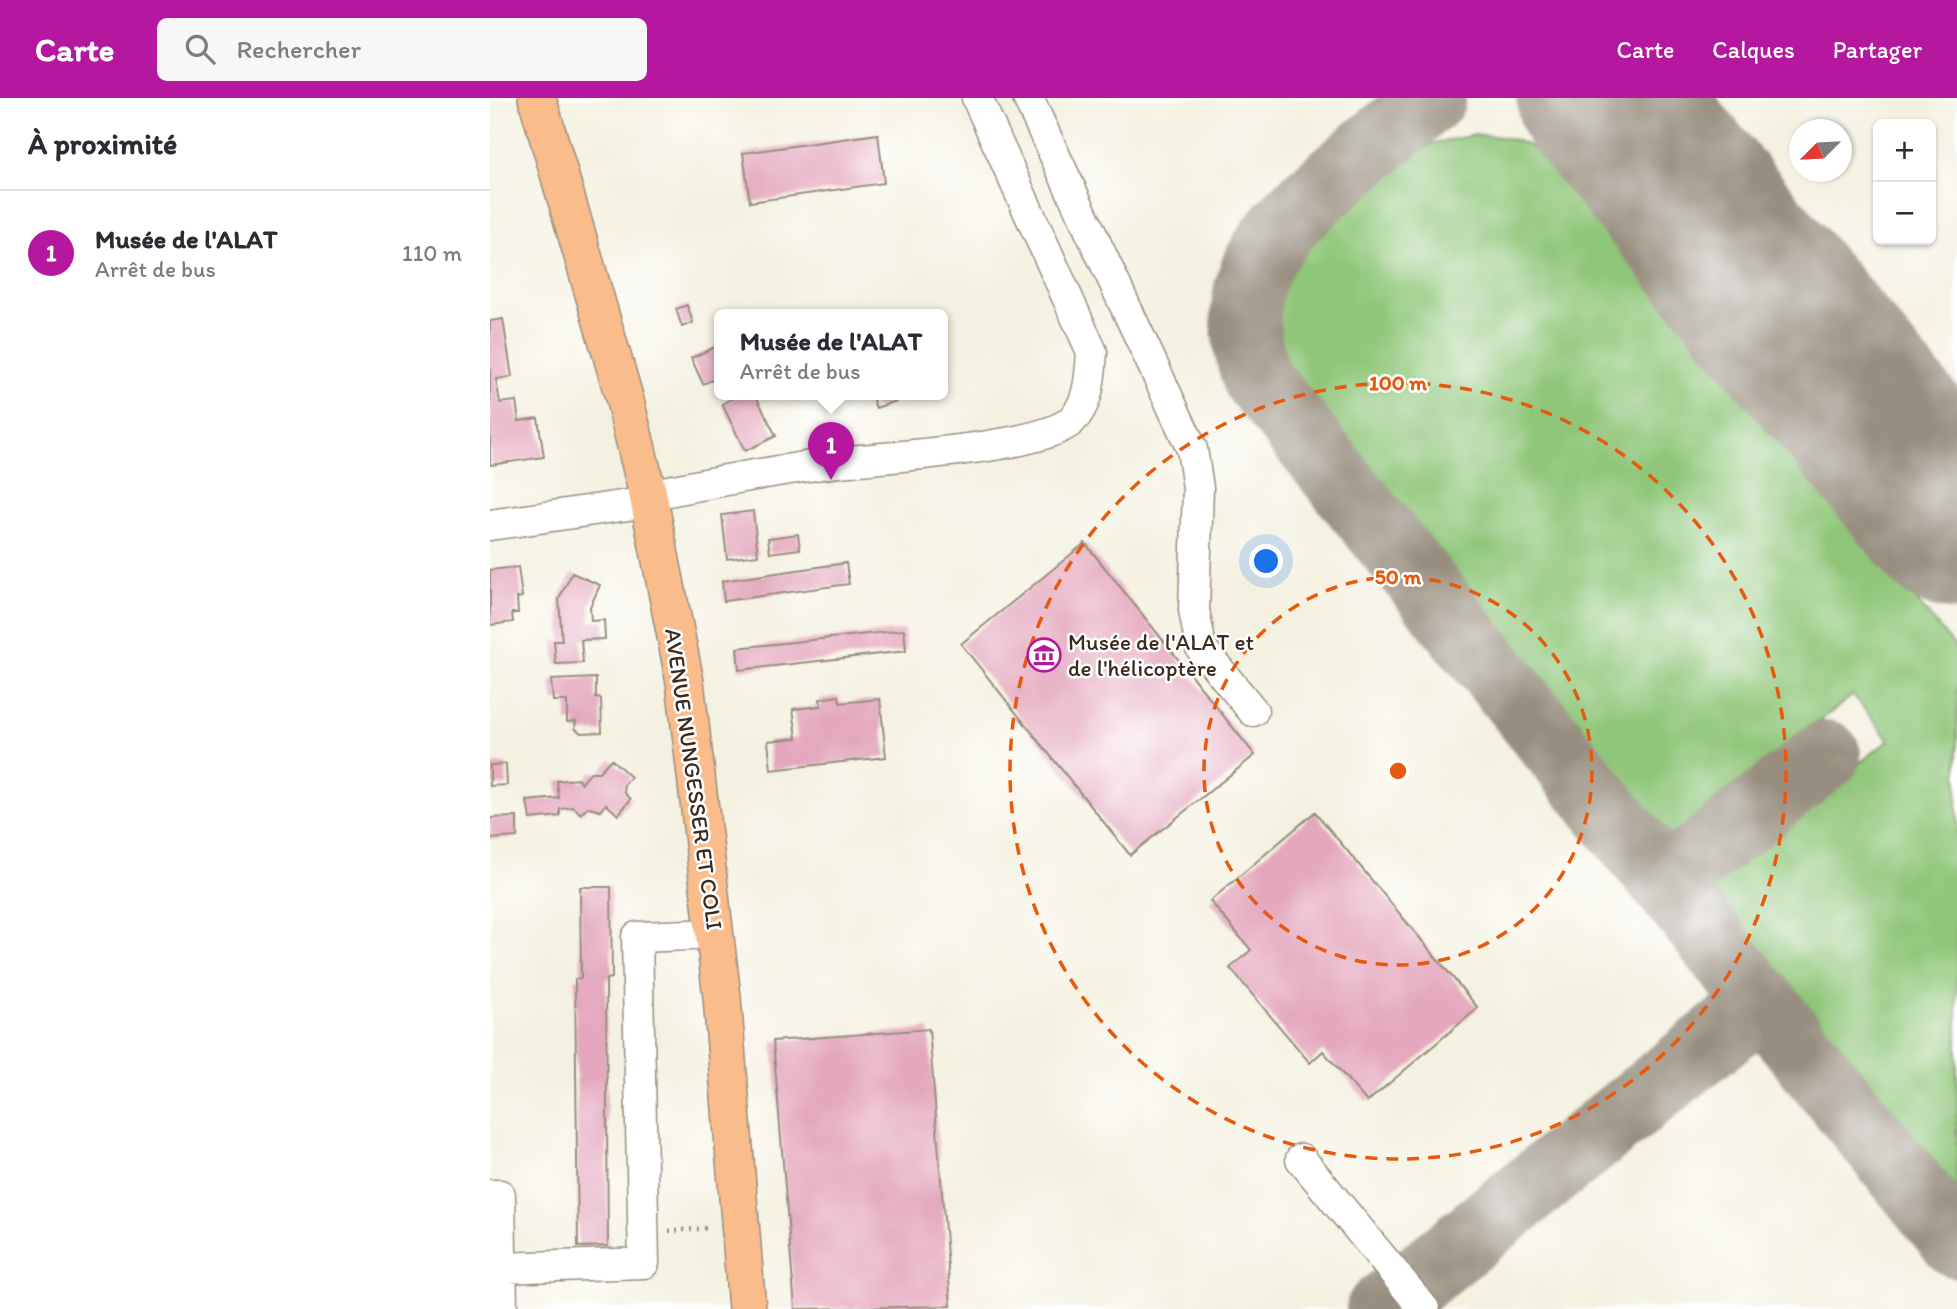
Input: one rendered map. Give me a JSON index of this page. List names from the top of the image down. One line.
{"streets":{"main road":["AVENUE NUNGESSER ET COLI"]},"places":{"museum":["Musée de l'ALAT et de l'hélicoptère"]},"north":"bottom left","page":{"header":"Carte","search":"Rechercher","nav":["Carte","Calques","Partager"],"heading":"À proximité","map_buttons":["+","−"],"list":[{"mark":"1","name":"Musée de l'ALAT","note":"Arrêt de bus","value":"110 m"}],"popup":["Musée de l'ALAT","Arrêt de bus"],"pins":"1"},"rings":["100 m","50 m"]}
